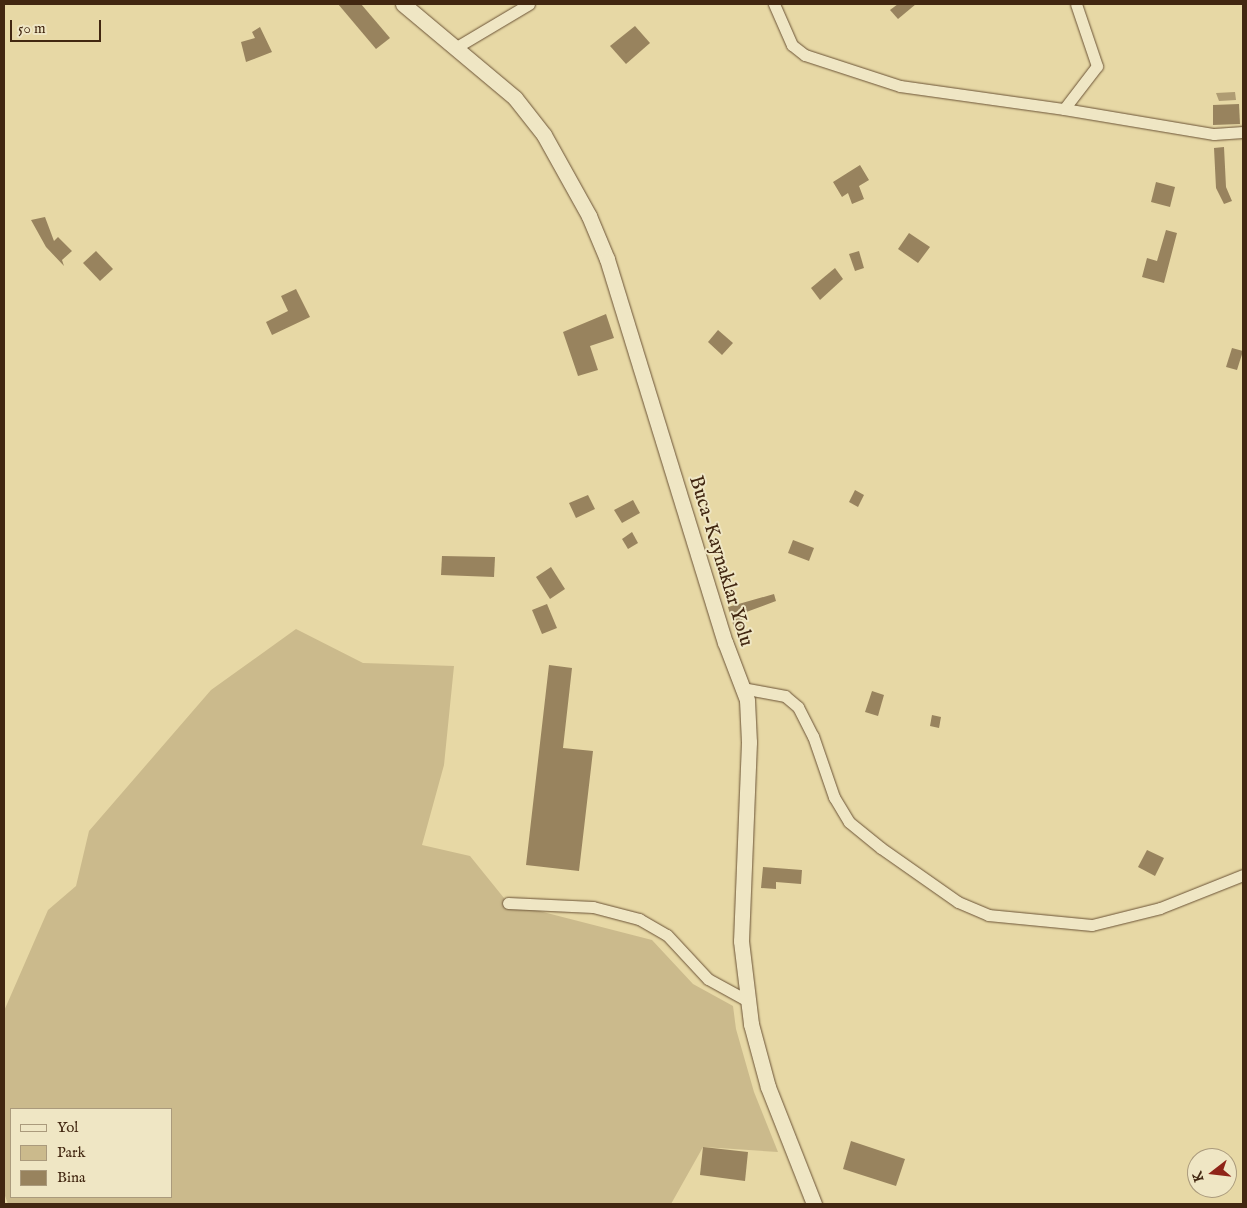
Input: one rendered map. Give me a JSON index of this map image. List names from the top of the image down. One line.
{"streets":{"street":["Buca-Kaynaklar Yolu"]},"legend":["Yol","Park","Bina"],"scale_bar":"50 m","north":"left"}
